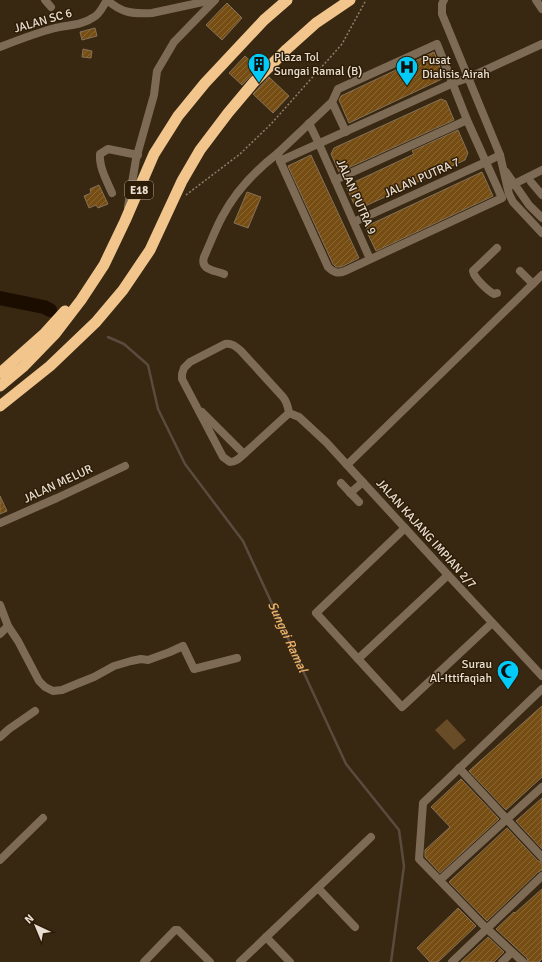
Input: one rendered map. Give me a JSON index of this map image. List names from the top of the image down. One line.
{"streets":{"highway":["E18"],"street":["JALAN SC 6","JALAN PUTRA 7","JALAN PUTRA 9","JALAN MELUR","JALAN KAJANG IMPIAN 2/7"]},"crossings":[["JALAN PUTRA 7","JALAN PUTRA 9"]],"water":["Sungai Ramal"],"places":{"building":["Plaza Tol Sungai Ramal (B)"],"hospital":["Pusat Dialisis Airah"],"mosque":["Surau Al-Ittifaqiah"]},"north":"top left"}
